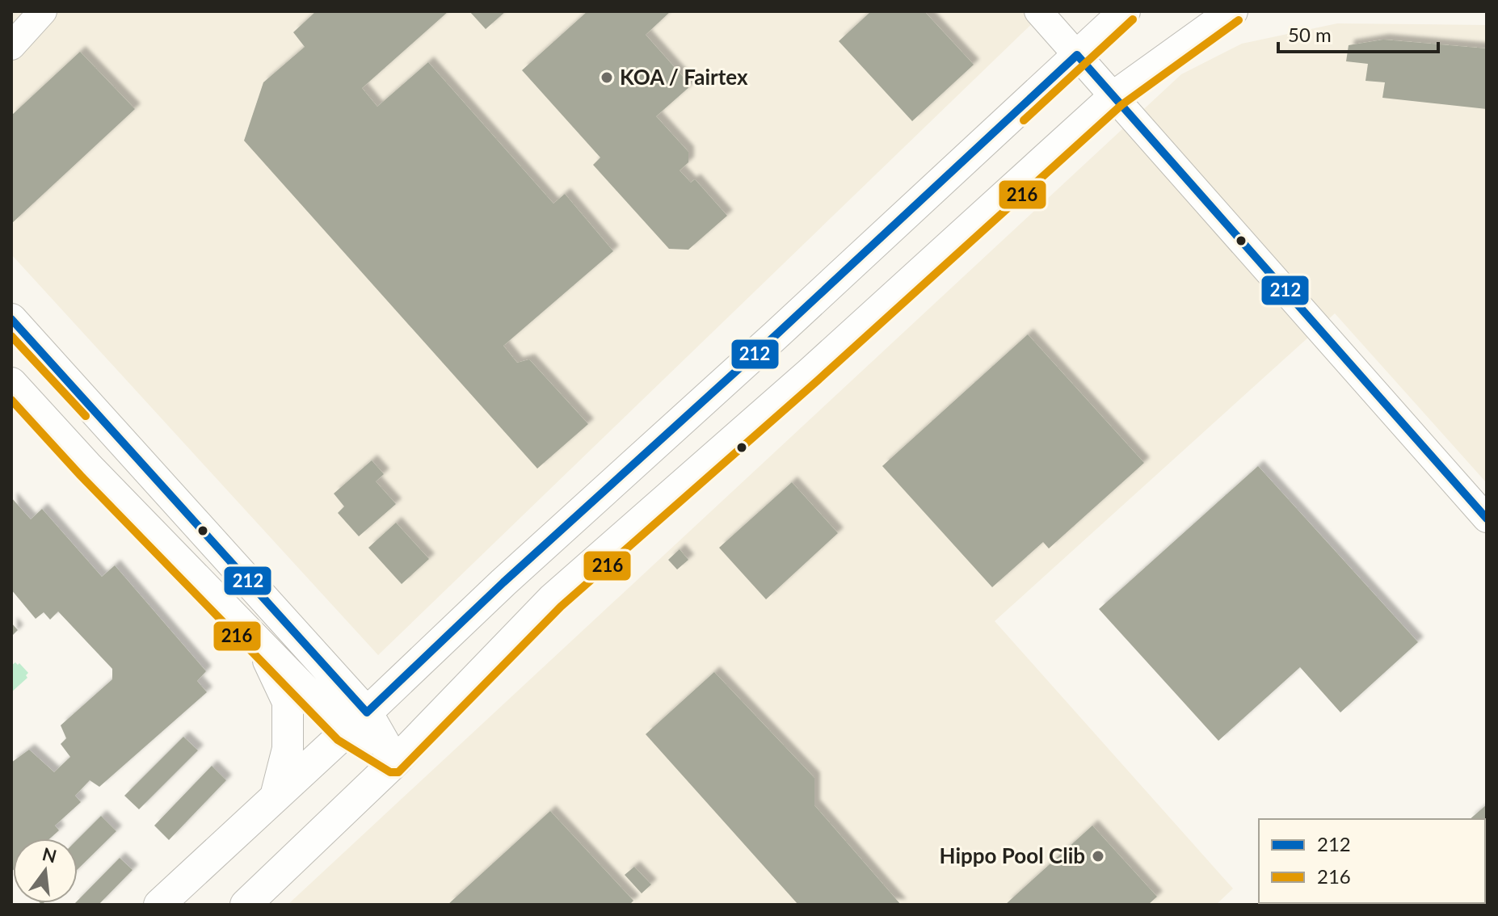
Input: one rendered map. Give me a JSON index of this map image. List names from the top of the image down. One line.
{"places":["KOA / Fairtex","Hippo Pool Clib"],"lines":["transit line 216","transit line 212"],"legend":["212","216"],"scale_bar":"50 m","north":"top"}
